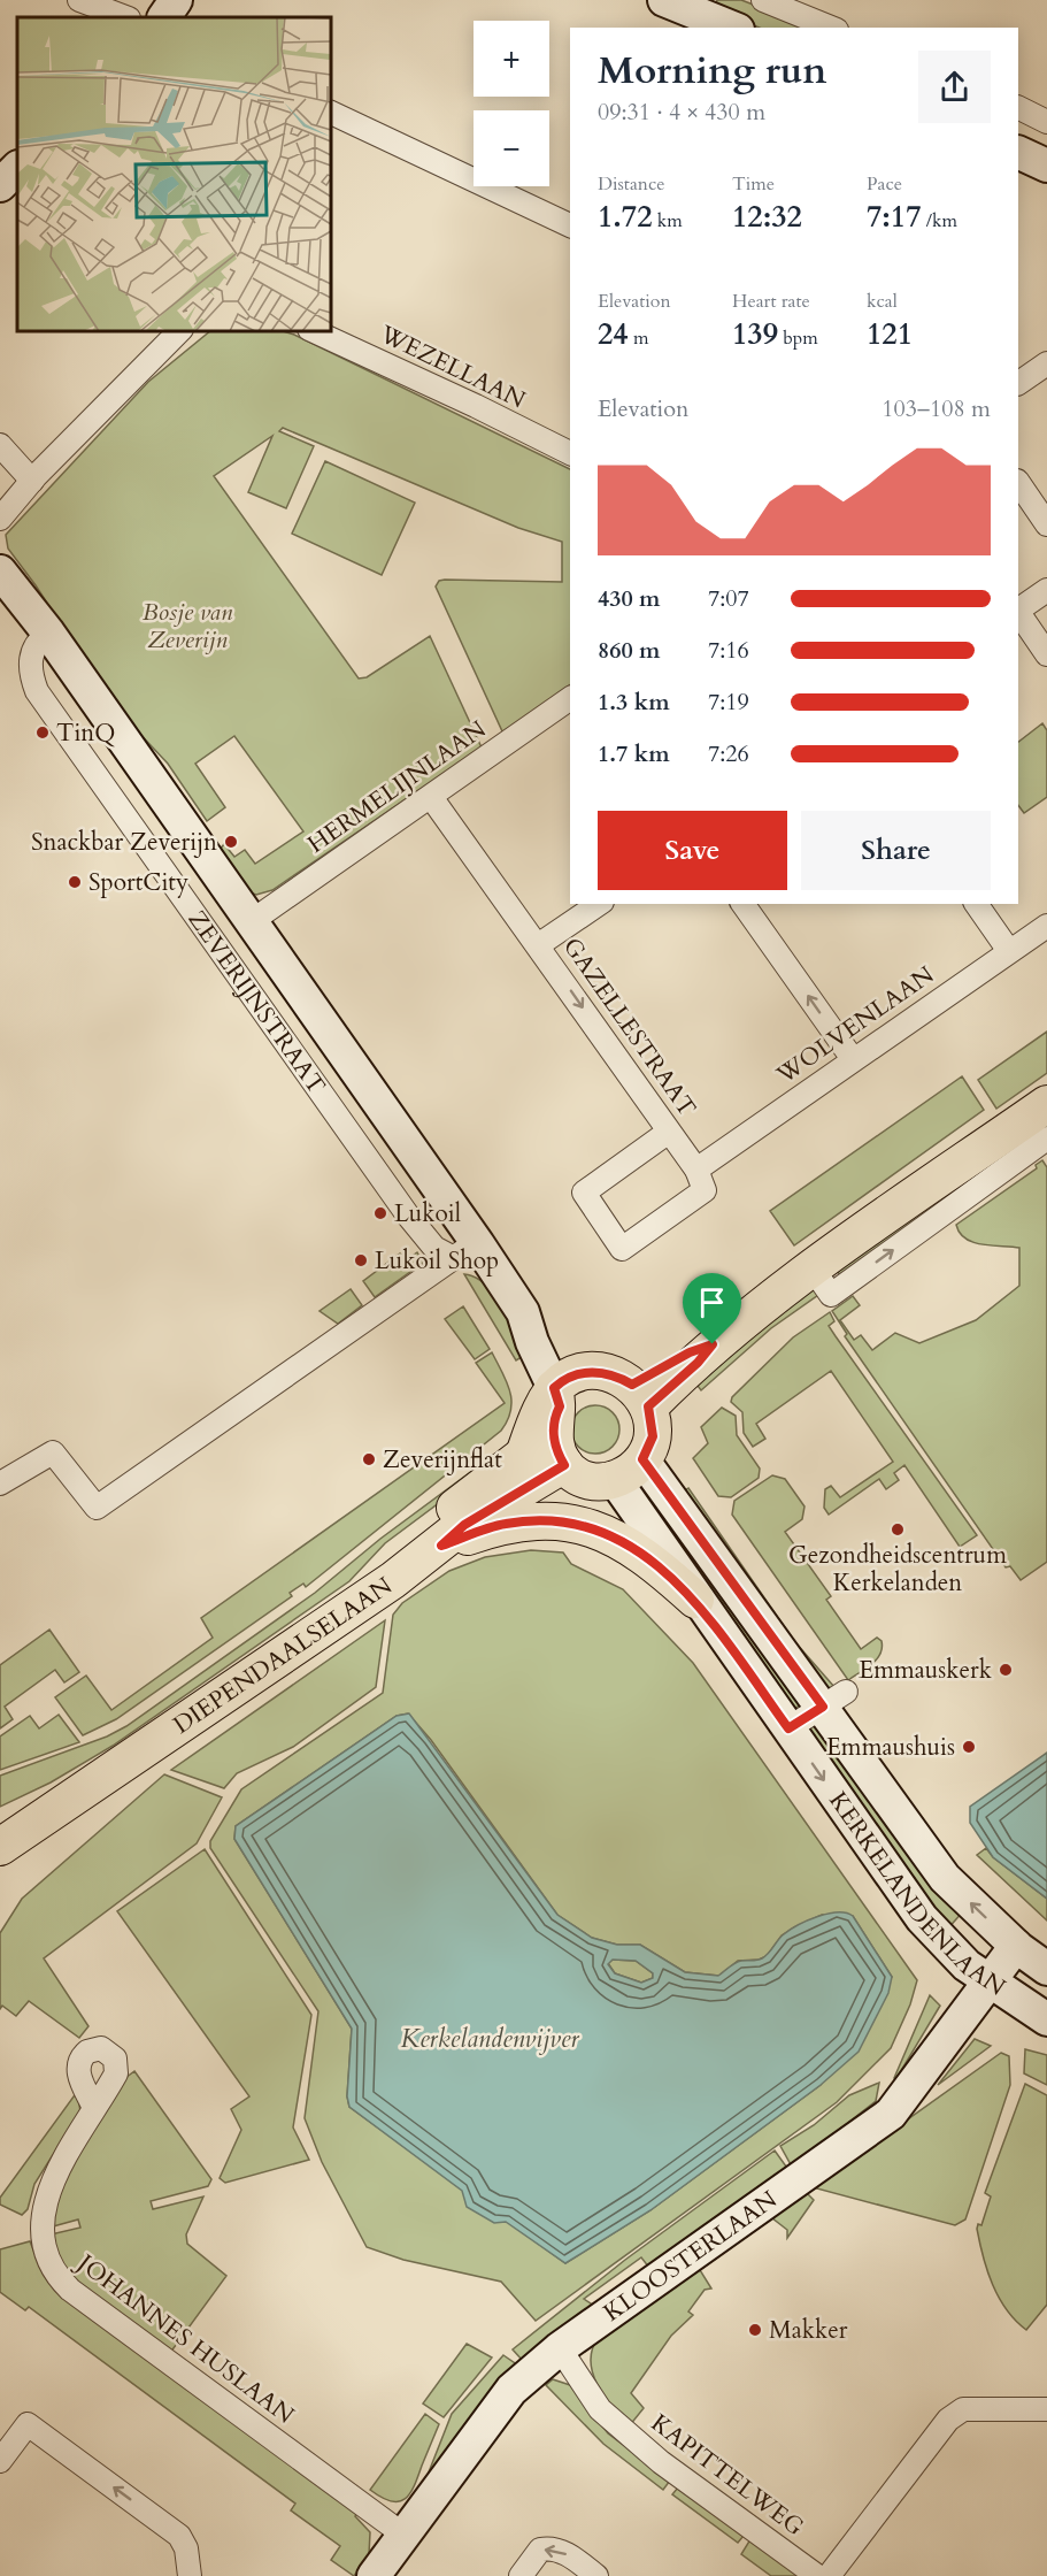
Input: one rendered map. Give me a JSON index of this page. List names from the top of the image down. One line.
{"streets":{"main road":["DIEPENDAALSELAAN"],"street":["WEZELLAAN","HERMELIJNLAAN","ZEVERIJNSTRAAT","WOLVENLAAN","GAZELLESTRAAT","KERKELANDENLAAN","KLOOSTERLAAN","JOHANNES HUSLAAN","KAPITTELWEG"]},"crossings":[["HERMELIJNLAAN","ZEVERIJNSTRAAT"],["HERMELIJNLAAN","GAZELLESTRAAT"],["ZEVERIJNSTRAAT","DIEPENDAALSELAAN"],["ZEVERIJNSTRAAT","KERKELANDENLAAN"],["WOLVENLAAN","GAZELLESTRAAT"],["DIEPENDAALSELAAN","KERKELANDENLAAN"],["KERKELANDENLAAN","KLOOSTERLAAN"],["KLOOSTERLAAN","JOHANNES HUSLAAN"],["KLOOSTERLAAN","KAPITTELWEG"]],"water":["Kerkelandenvijver"],"parks":["Bosje van Zeverijn"],"places":["TinQ","Snackbar Zeverijn","SportCity","Lukoil","Lukoil Shop","Zeverijnflat","Gezondheidscentrum Kerkelanden","Emmauskerk","Emmaushuis","Makker"],"page":{"map_buttons":["+","−"],"heading":["Morning run","09:31 · 4 × 430 m"],"stats":[["Distance","1.72 km"],["Time","12:32"],["Pace","7:17 /km"],["Elevation","24 m"],["Heart rate","139 bpm"],["kcal","121"]],"chart":["Elevation","103–108 m"],"list":[{"name":"430 m","note":"7:07"},{"name":"860 m","note":"7:16"},{"name":"1.3 km","note":"7:19"},{"name":"1.7 km","note":"7:26"}],"buttons":["Save","Share"]}}
